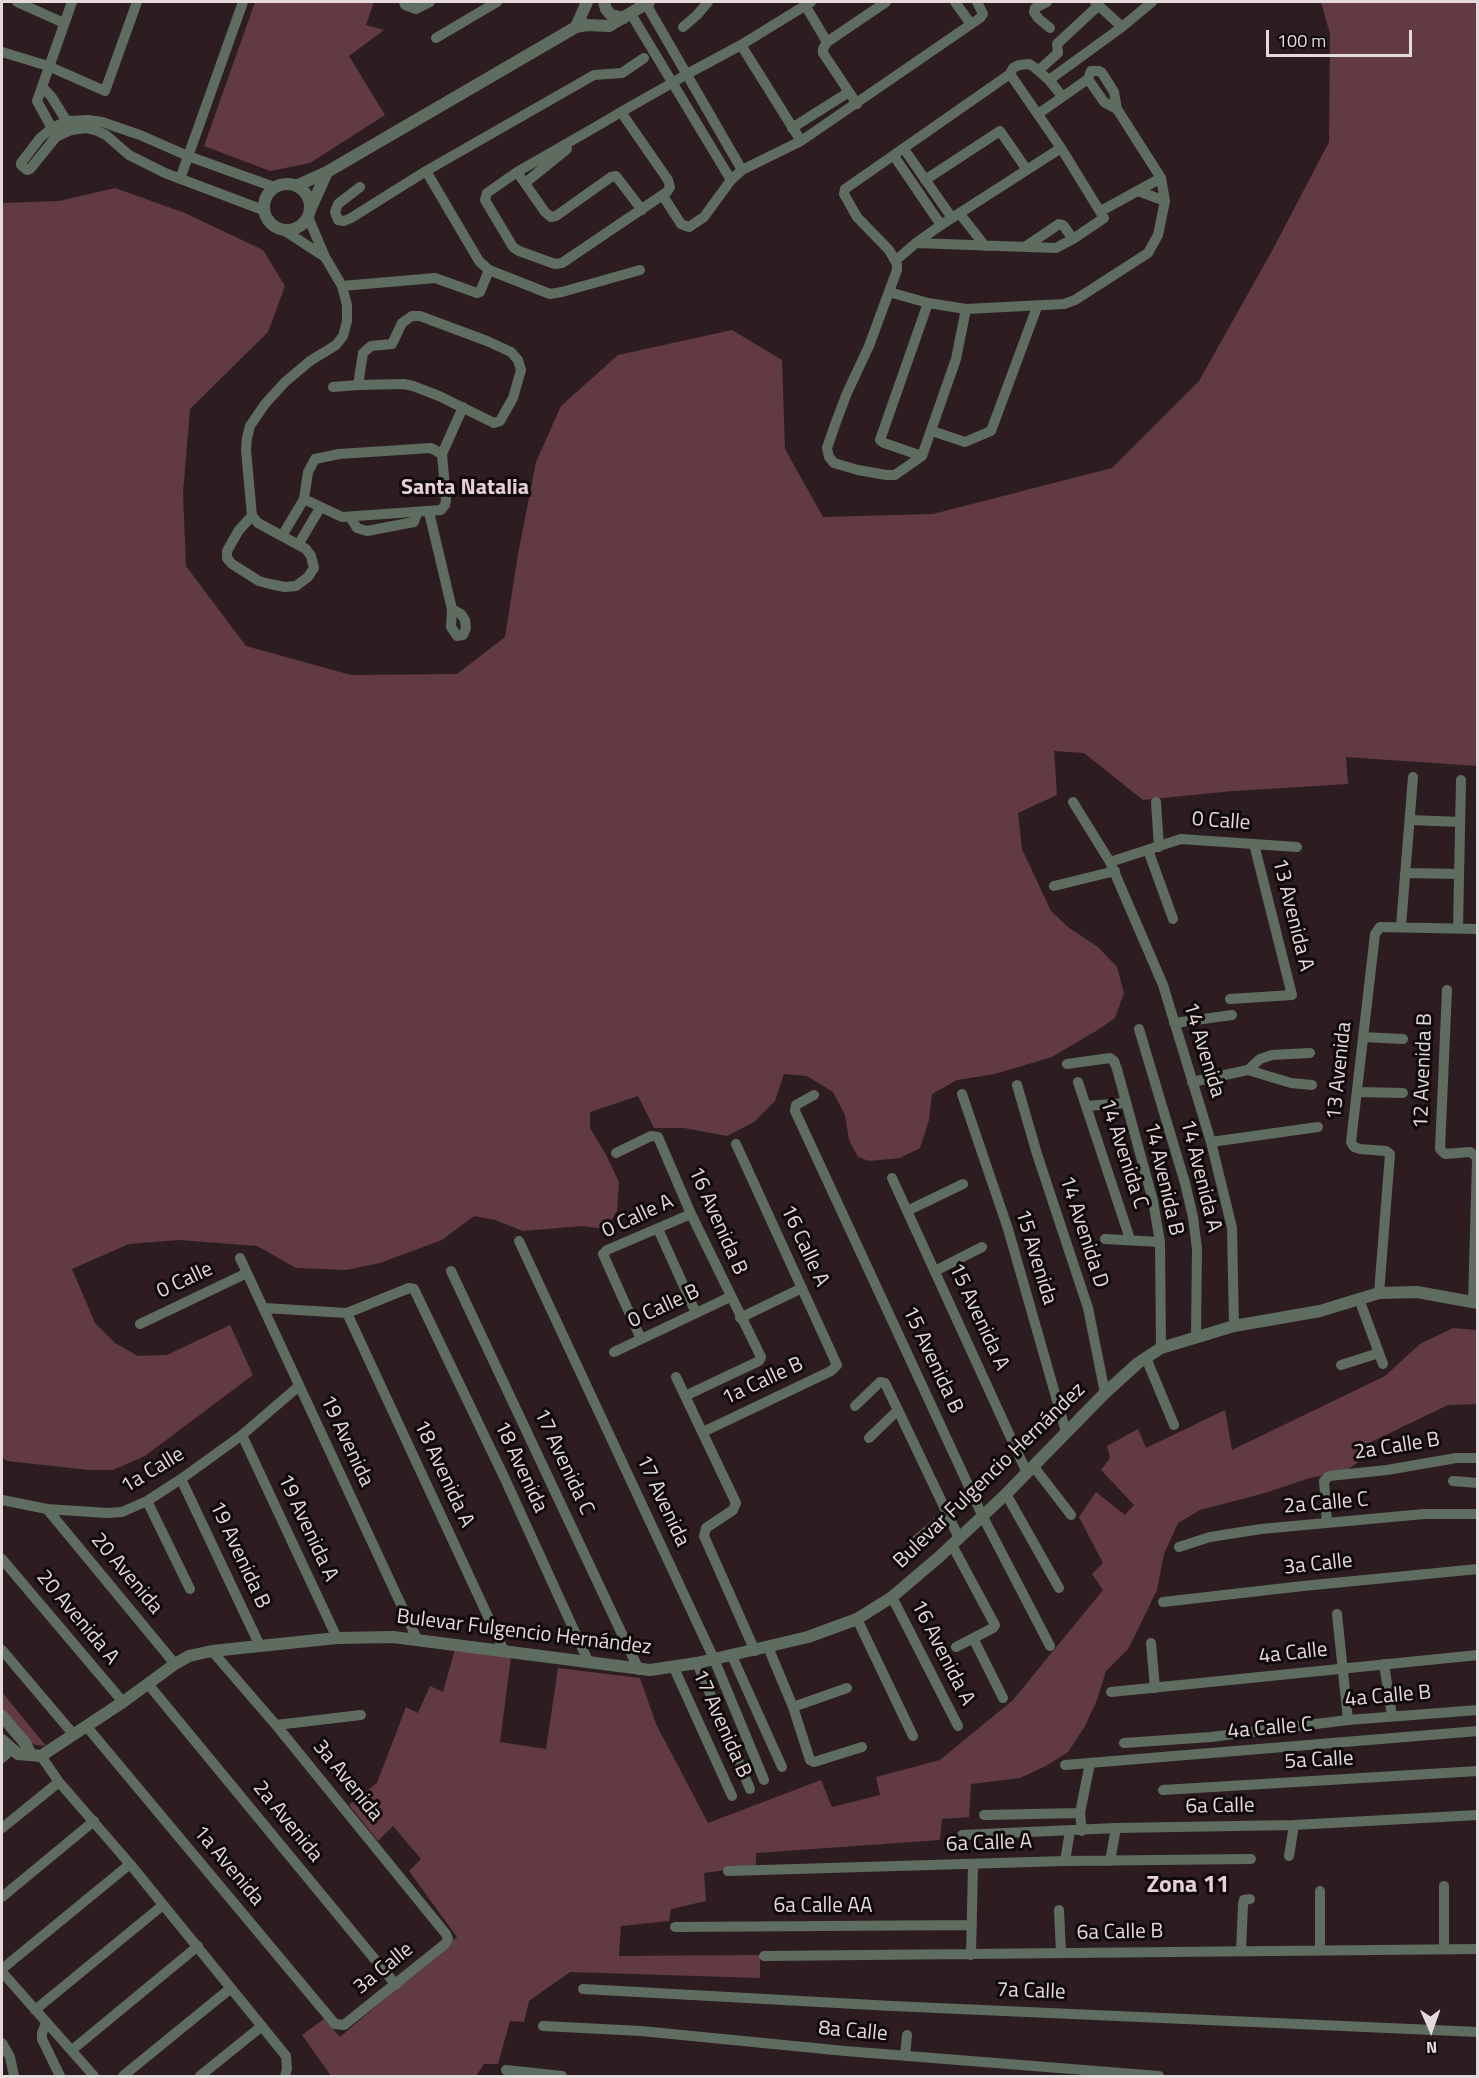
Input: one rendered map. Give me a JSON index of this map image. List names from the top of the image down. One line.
{"streets":{"street":["0 Calle","13 Avenida A","14 Avenida","13 Avenida","12 Avenida B","14 Avenida C","14 Avenida A","14 Avenida B","0 Calle A","16 Avenida B","14 Avenida D","16 Calle A","15 Avenida","0 Calle B","15 Avenida A","15 Avenida B","1a Calle B","19 Avenida","2a Calle B","17 Avenida C","18 Avenida","1a Calle","18 Avenida A","Bulevar Fulgencio Hernández","17 Avenida","2a Calle C","19 Avenida A","19 Avenida B","3a Calle","20 Avenida","20 Avenida A","16 Avenida A","4a Calle","4a Calle B","17 Avenida B","4a Calle C","5a Calle","3a Avenida","6a Calle","2a Avenida","6a Calle A","1a Avenida","6a Calle AA","6a Calle B","7a Calle","8a Calle"]},"crossings":[["0 Calle","13 Avenida A"],["0 Calle","14 Avenida"],["0 Calle","19 Avenida"],["14 Avenida","Bulevar Fulgencio Hernández"],["13 Avenida","Bulevar Fulgencio Hernández"],["12 Avenida B","Bulevar Fulgencio Hernández"],["14 Avenida A","Bulevar Fulgencio Hernández"],["14 Avenida B","Bulevar Fulgencio Hernández"],["0 Calle A","16 Avenida B"],["0 Calle A","0 Calle B"],["16 Avenida B","0 Calle B"],["14 Avenida D","Bulevar Fulgencio Hernández"],["16 Calle A","1a Calle B"],["15 Avenida","Bulevar Fulgencio Hernández"],["15 Avenida A","Bulevar Fulgencio Hernández"],["15 Avenida B","Bulevar Fulgencio Hernández"],["19 Avenida","1a Calle"],["19 Avenida","Bulevar Fulgencio Hernández"],["2a Calle B","2a Calle C"],["17 Avenida C","Bulevar Fulgencio Hernández"],["18 Avenida","18 Avenida A"],["18 Avenida","Bulevar Fulgencio Hernández"],["1a Calle","19 Avenida A"],["1a Calle","19 Avenida B"],["1a Calle","20 Avenida"],["18 Avenida A","Bulevar Fulgencio Hernández"],["Bulevar Fulgencio Hernández","17 Avenida"],["Bulevar Fulgencio Hernández","19 Avenida A"],["Bulevar Fulgencio Hernández","19 Avenida B"],["Bulevar Fulgencio Hernández","20 Avenida"],["Bulevar Fulgencio Hernández","20 Avenida A"],["Bulevar Fulgencio Hernández","16 Avenida A"],["Bulevar Fulgencio Hernández","17 Avenida B"],["Bulevar Fulgencio Hernández","3a Avenida"],["Bulevar Fulgencio Hernández","2a Avenida"],["Bulevar Fulgencio Hernández","1a Avenida"],["3a Calle","3a Avenida"],["3a Calle","2a Avenida"],["3a Calle","1a Avenida"]],"districts":["Santa Natalia","Zona 11"],"scale_bar":"100 m","north":"bottom"}
